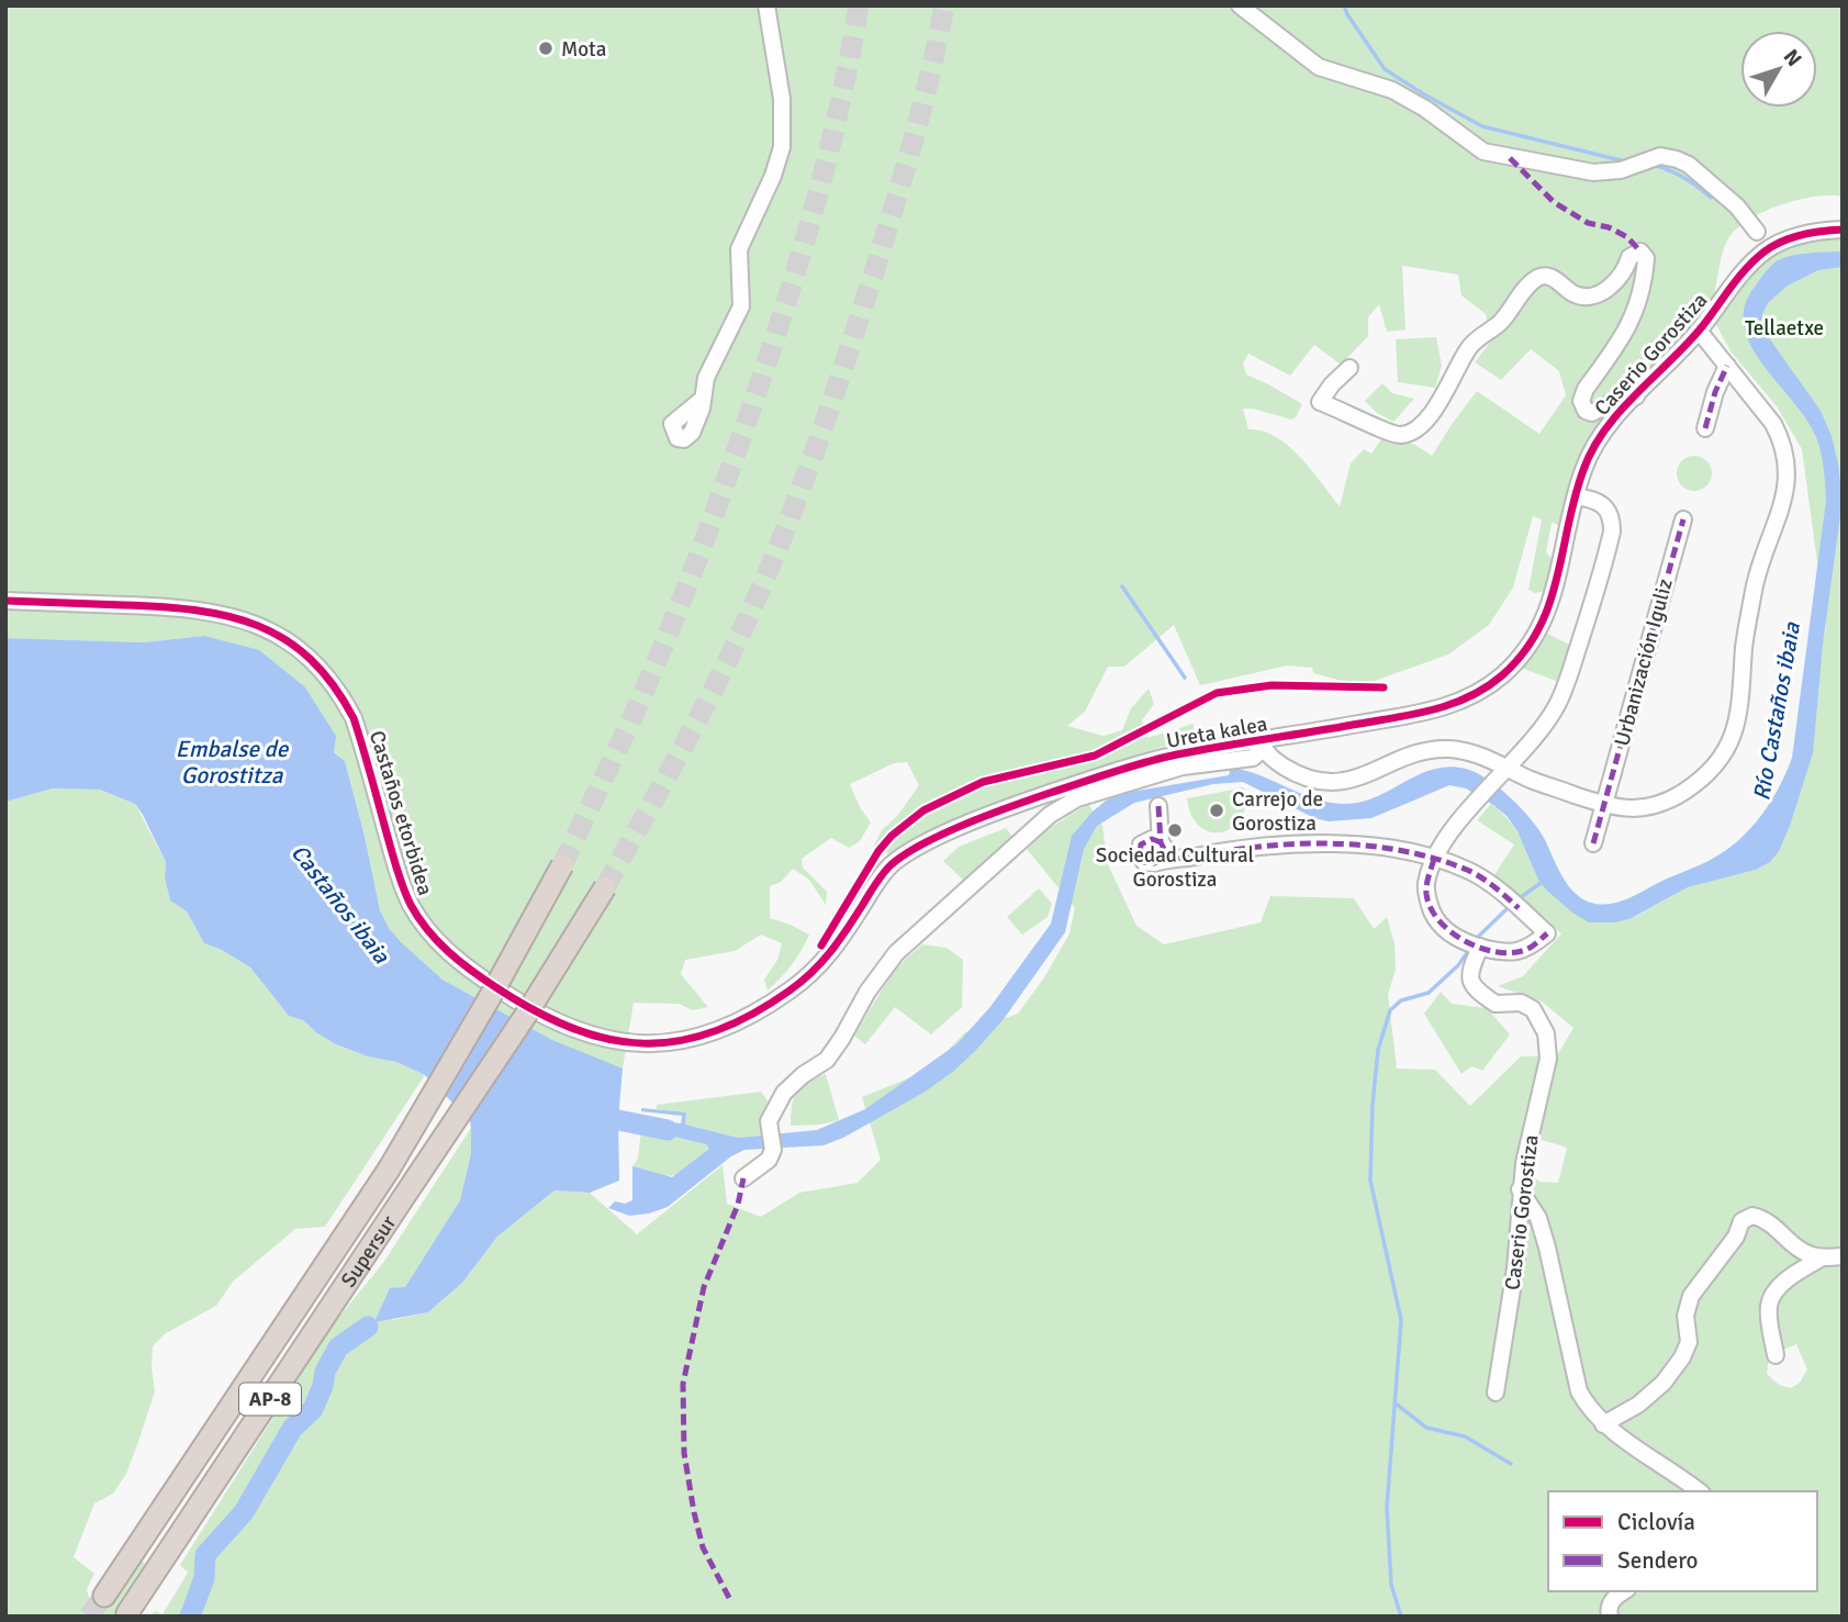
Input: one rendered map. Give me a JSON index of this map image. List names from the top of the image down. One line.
{"streets":{"highway":["Supersur","AP-8"],"street":["Caserio Gorostiza","Urbanización Iguliz","Ureta kalea","Castaños etorbidea"]},"crossings":[["Caserio Gorostiza","Ureta kalea"],["Ureta kalea","Castaños etorbidea"]],"water":["Río Castaños ibaia","Embalse de Gorostitza","Castaños ibaia"],"parks":["Tellaetxe"],"places":["Mota","Carrejo de Gorostiza","Sociedad Cultural Gorostiza"],"legend":["Ciclovía","Sendero"],"north":"top right"}
